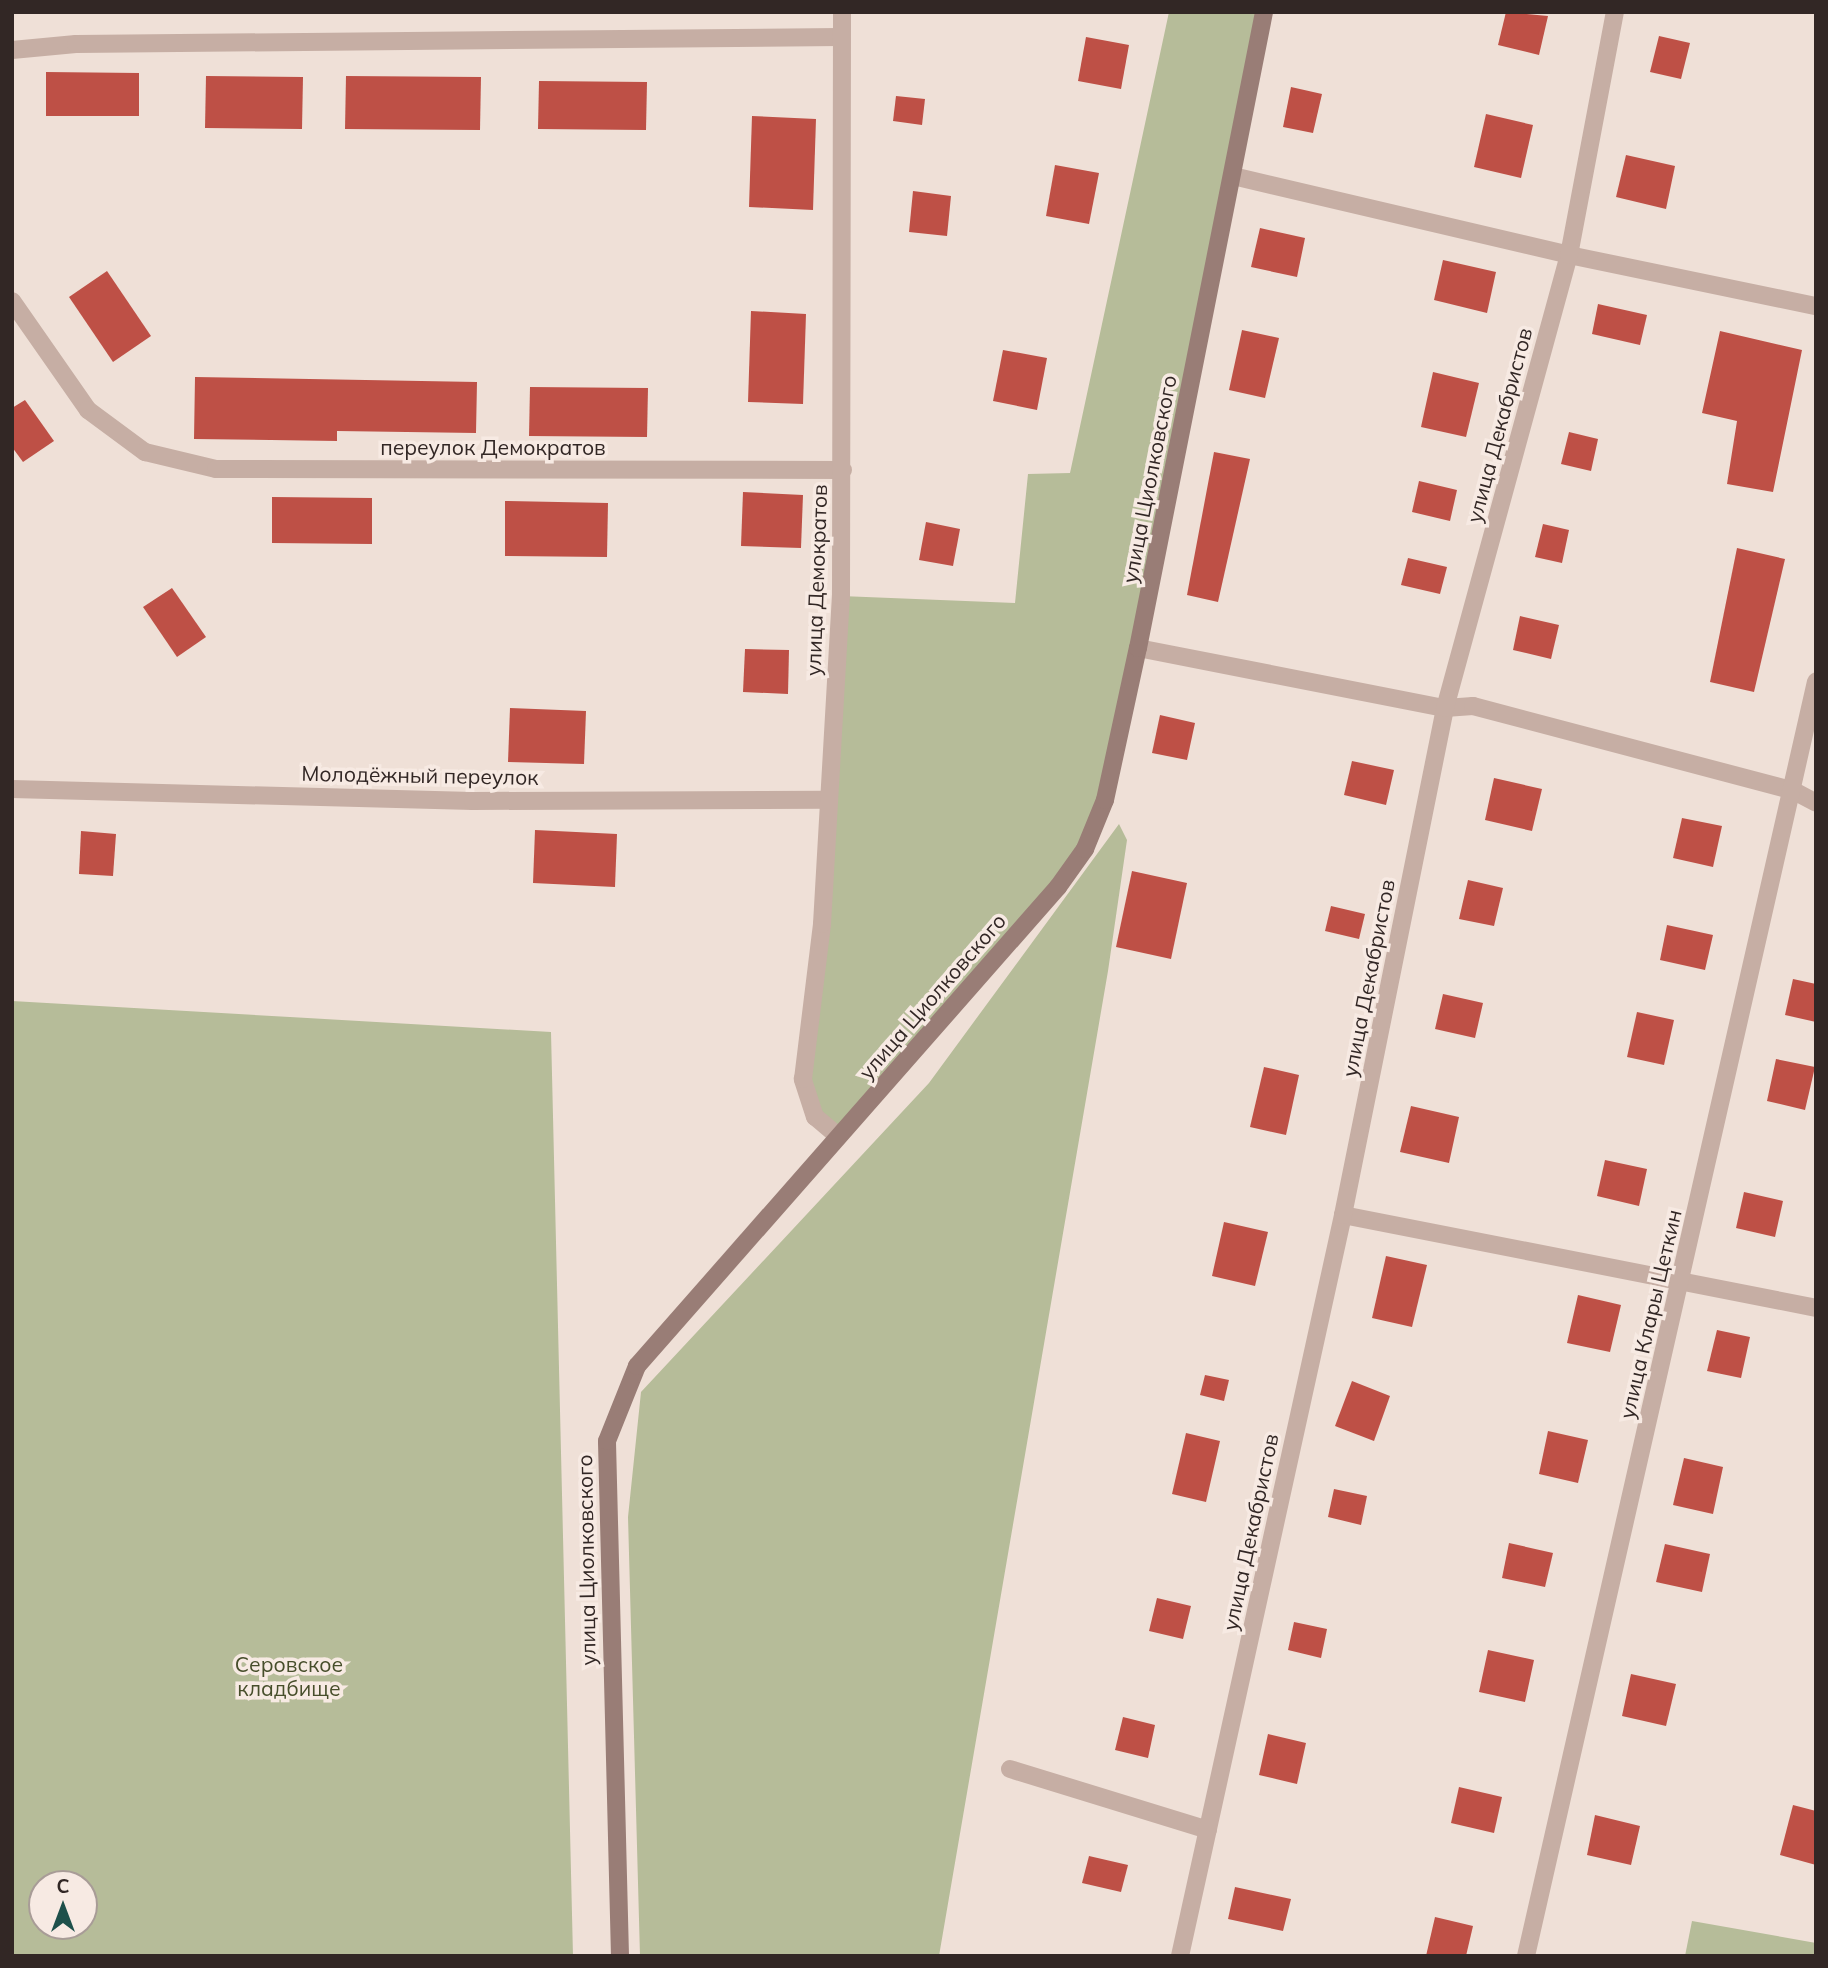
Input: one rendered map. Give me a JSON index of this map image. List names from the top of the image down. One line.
{"streets":{"main road":["улица Циолковского"],"street":["улица Декабристов","переулок Демократов","улица Демократов","Молодёжный переулок","улица Клары Цеткин"]},"crossings":[["переулок Демократов","улица Демократов"],["улица Циолковского","улица Демократов"],["улица Демократов","Молодёжный переулок"]],"parks":["Серовское кладбище"],"north":"top"}
